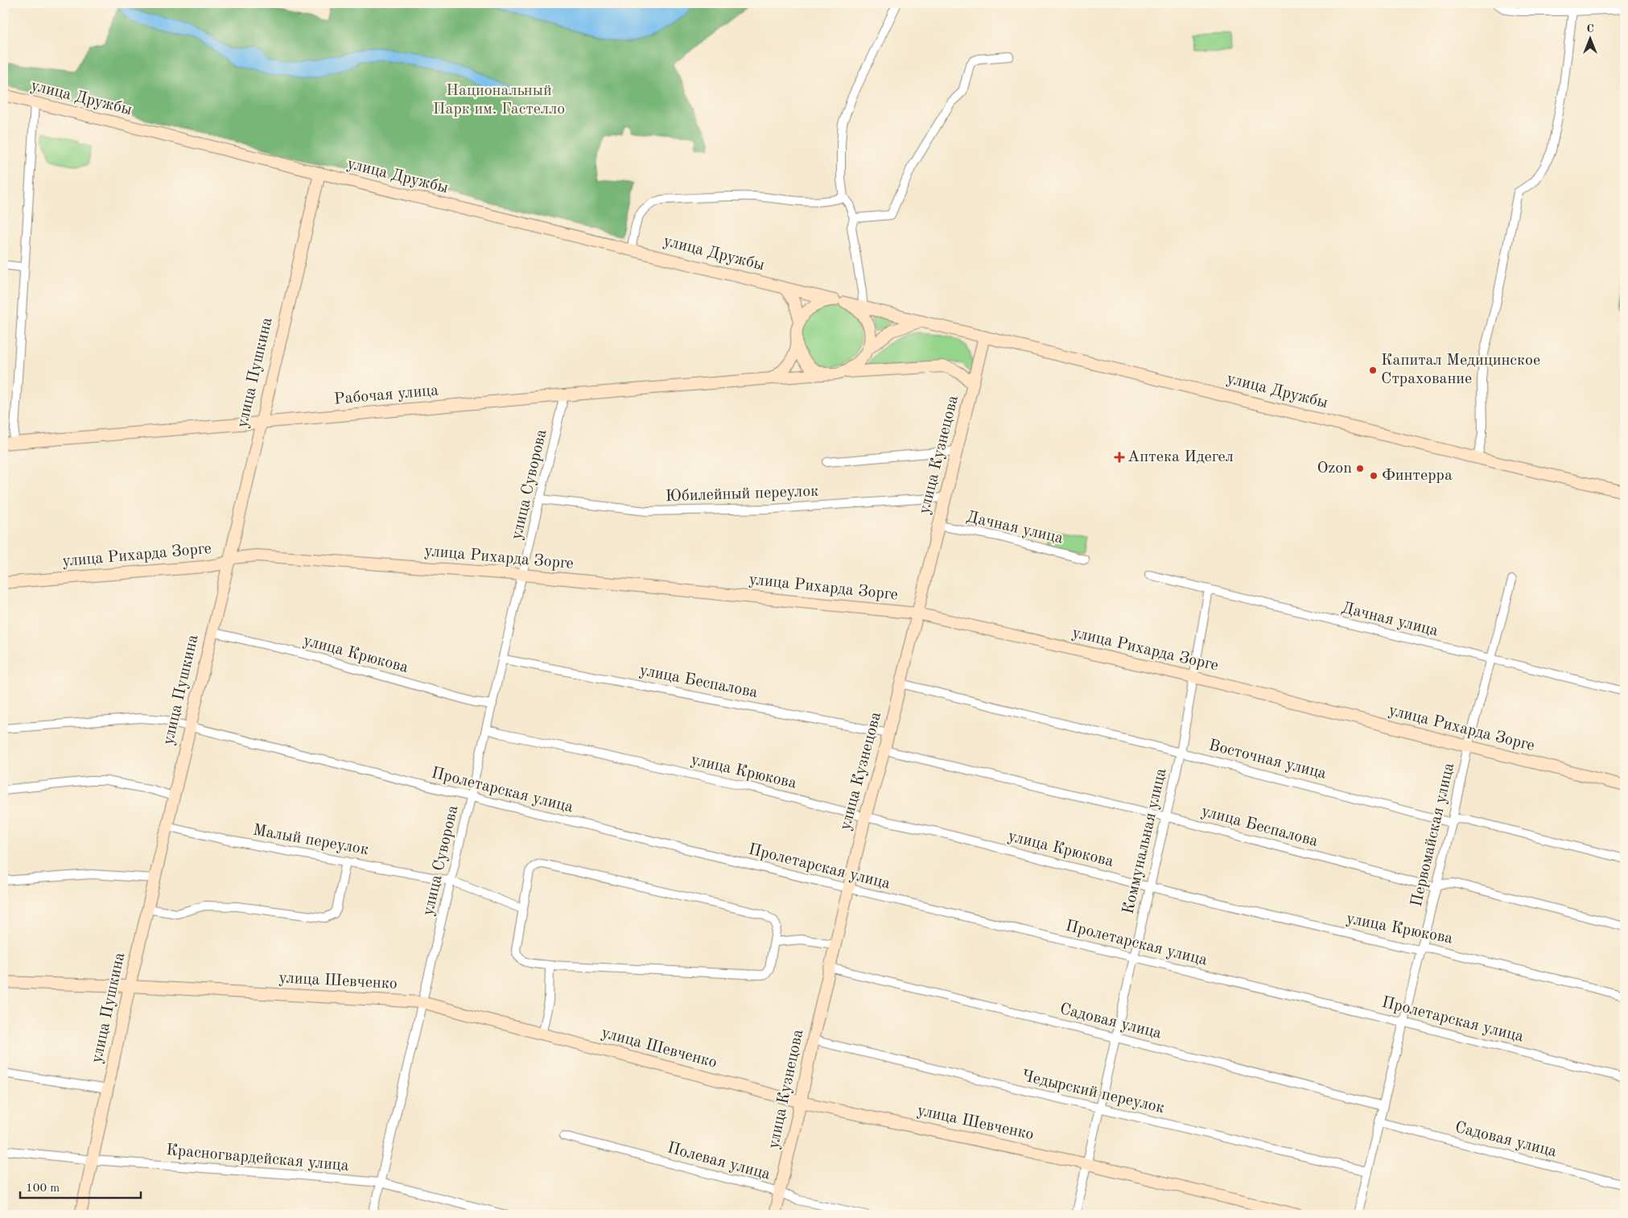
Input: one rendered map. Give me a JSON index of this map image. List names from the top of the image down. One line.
{"streets":{"street":["улица Дружбы","улица Пушкина","Рабочая улица","улица Кузнецова","улица Суворова","Юбилейный переулок","Дачная улица","улица Рихарда Зорге","улица Крюкова","улица Беспалова","Восточная улица","Пролетарская улица","Первомайская улица","Малый переулок","Коммунальная улица","улица Шевченко","Садовая улица","Чедырский переулок","Красногвардейская улица","Полевая улица"]},"crossings":[["улица Дружбы","улица Пушкина"],["улица Дружбы","Рабочая улица"],["улица Дружбы","улица Кузнецова"],["улица Пушкина","Рабочая улица"],["улица Пушкина","улица Рихарда Зорге"],["улица Пушкина","улица Крюкова"],["улица Пушкина","Пролетарская улица"],["улица Пушкина","Малый переулок"],["улица Пушкина","улица Шевченко"],["улица Пушкина","Красногвардейская улица"],["Рабочая улица","улица Суворова"],["улица Кузнецова","Юбилейный переулок"],["улица Кузнецова","Дачная улица"],["улица Кузнецова","улица Рихарда Зорге"],["улица Кузнецова","улица Крюкова"],["улица Кузнецова","улица Беспалова"],["улица Кузнецова","Восточная улица"],["улица Кузнецова","Пролетарская улица"],["улица Кузнецова","улица Шевченко"],["улица Кузнецова","Садовая улица"],["улица Кузнецова","Чедырский переулок"],["улица Кузнецова","Полевая улица"],["улица Суворова","Юбилейный переулок"],["улица Суворова","улица Рихарда Зорге"],["улица Суворова","улица Крюкова"],["улица Суворова","улица Беспалова"],["улица Суворова","Пролетарская улица"],["улица Суворова","Малый переулок"],["улица Суворова","улица Шевченко"],["улица Суворова","Красногвардейская улица"],["Дачная улица","Первомайская улица"],["Дачная улица","Коммунальная улица"],["улица Рихарда Зорге","Первомайская улица"],["улица Рихарда Зорге","Коммунальная улица"],["улица Крюкова","Первомайская улица"],["улица Крюкова","Коммунальная улица"],["улица Беспалова","Первомайская улица"],["улица Беспалова","Коммунальная улица"],["Восточная улица","Первомайская улица"],["Восточная улица","Коммунальная улица"],["Пролетарская улица","Первомайская улица"],["Пролетарская улица","Коммунальная улица"],["Первомайская улица","Садовая улица"],["Первомайская улица","Чедырский переулок"],["Коммунальная улица","улица Шевченко"],["Коммунальная улица","Садовая улица"],["Коммунальная улица","Чедырский переулок"]],"parks":["Национальный Парк им. Гастелло"],"places":{"other":["Капитал Медицинское Страхование","Ozon","Финтерра"],"health":["Аптека Идегел"]},"scale_bar":"100 m","north":"top"}
